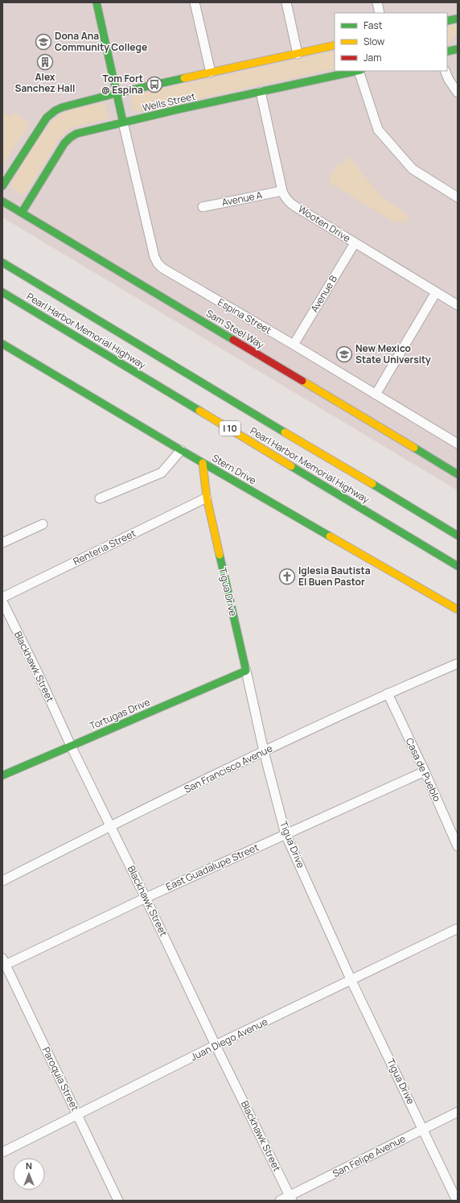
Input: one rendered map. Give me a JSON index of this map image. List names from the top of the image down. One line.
{"streets":{"main road":["Wells Street","Sam Steel Way","Pearl Harbor Memorial Highway","I 10","Stern Drive","Tigua Drive","Tortugas Drive"],"street":["Avenue A","Wooten Drive","Avenue B","Espina Street","Renteria Street","Blackhawk Street","San Francisco Avenue","Casa de Pueblo","East Guadalupe Street","Juan Diego Avenue","Paroquia Street","San Felipe Avenue"]},"crossings":[["Wells Street","Wooten Drive"],["Wells Street","Espina Street"],["Wells Street","Sam Steel Way"],["Avenue A","Wooten Drive"],["Wooten Drive","Avenue B"],["Avenue B","Espina Street"],["Stern Drive","Tigua Drive"],["Renteria Street","Tigua Drive"],["Tigua Drive","Tortugas Drive"],["Tigua Drive","San Francisco Avenue"],["Tigua Drive","East Guadalupe Street"],["Tigua Drive","Juan Diego Avenue"],["Tigua Drive","San Felipe Avenue"],["Blackhawk Street","Tortugas Drive"],["Blackhawk Street","San Francisco Avenue"],["Blackhawk Street","East Guadalupe Street"],["Blackhawk Street","Juan Diego Avenue"],["Blackhawk Street","San Felipe Avenue"],["San Francisco Avenue","Casa de Pueblo"],["Casa de Pueblo","East Guadalupe Street"],["East Guadalupe Street","Paroquia Street"],["Juan Diego Avenue","Paroquia Street"]],"places":{"school or university":["Dona Ana Community College","New Mexico State University"],"building":["Alex Sanchez Hall"],"bus stop":["Tom Fort @ Espina"],"church":["Iglesia Bautista El Buen Pastor"]},"legend":["Fast","Slow","Jam"],"north":"top"}
